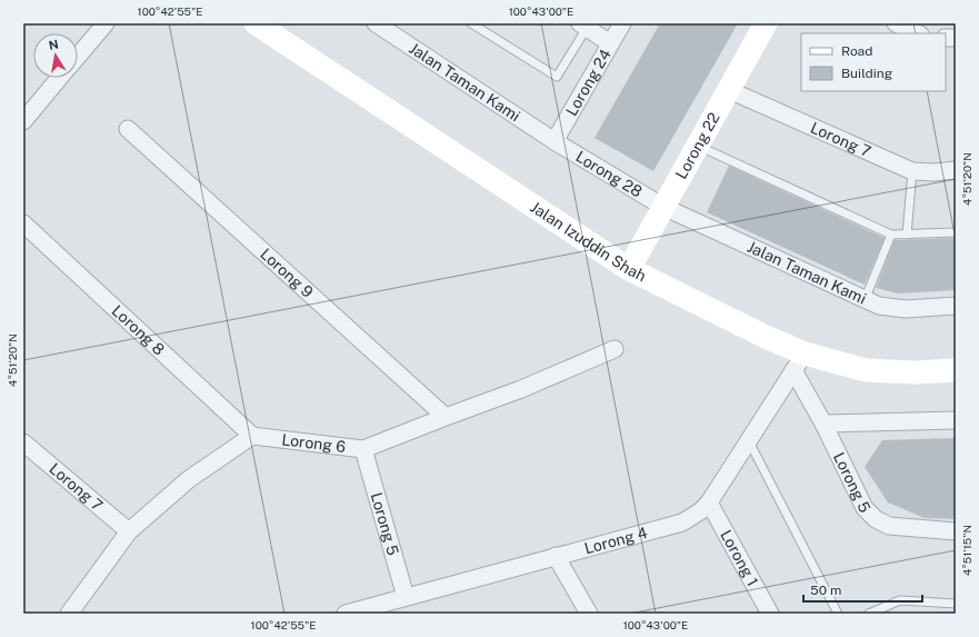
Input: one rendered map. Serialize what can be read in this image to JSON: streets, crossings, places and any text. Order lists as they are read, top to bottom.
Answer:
{
  "streets": {
    "main road": ["Lorong 22", "Jalan Izuddin Shah"],
    "street": [
      "Jalan Taman Kami",
      "Lorong 24",
      "Lorong 7",
      "Lorong 28",
      "Lorong 9",
      "Lorong 8",
      "Lorong 6",
      "Lorong 5",
      "Lorong 4",
      "Lorong 1"
    ]
  },
  "crossings": [
    ["Jalan Taman Kami", "Lorong 24"],
    ["Jalan Taman Kami", "Lorong 22"],
    ["Jalan Taman Kami", "Lorong 28"],
    ["Lorong 24", "Lorong 28"],
    ["Lorong 7", "Lorong 22"],
    ["Lorong 22", "Lorong 28"],
    ["Lorong 22", "Jalan Izuddin Shah"],
    ["Jalan Izuddin Shah", "Lorong 5"],
    ["Jalan Izuddin Shah", "Lorong 4"],
    ["Lorong 9", "Lorong 6"],
    ["Lorong 8", "Lorong 6"],
    ["Lorong 6", "Lorong 5"],
    ["Lorong 5", "Lorong 4"],
    ["Lorong 4", "Lorong 1"]
  ],
  "legend": ["Road", "Building"],
  "scale_bar": "50 m",
  "north": "top",
  "coordinates": [
    "100°42'55\"E",
    "100°43'00\"E",
    "4°51'20\"N",
    "4°51'15\"N"
  ]
}
